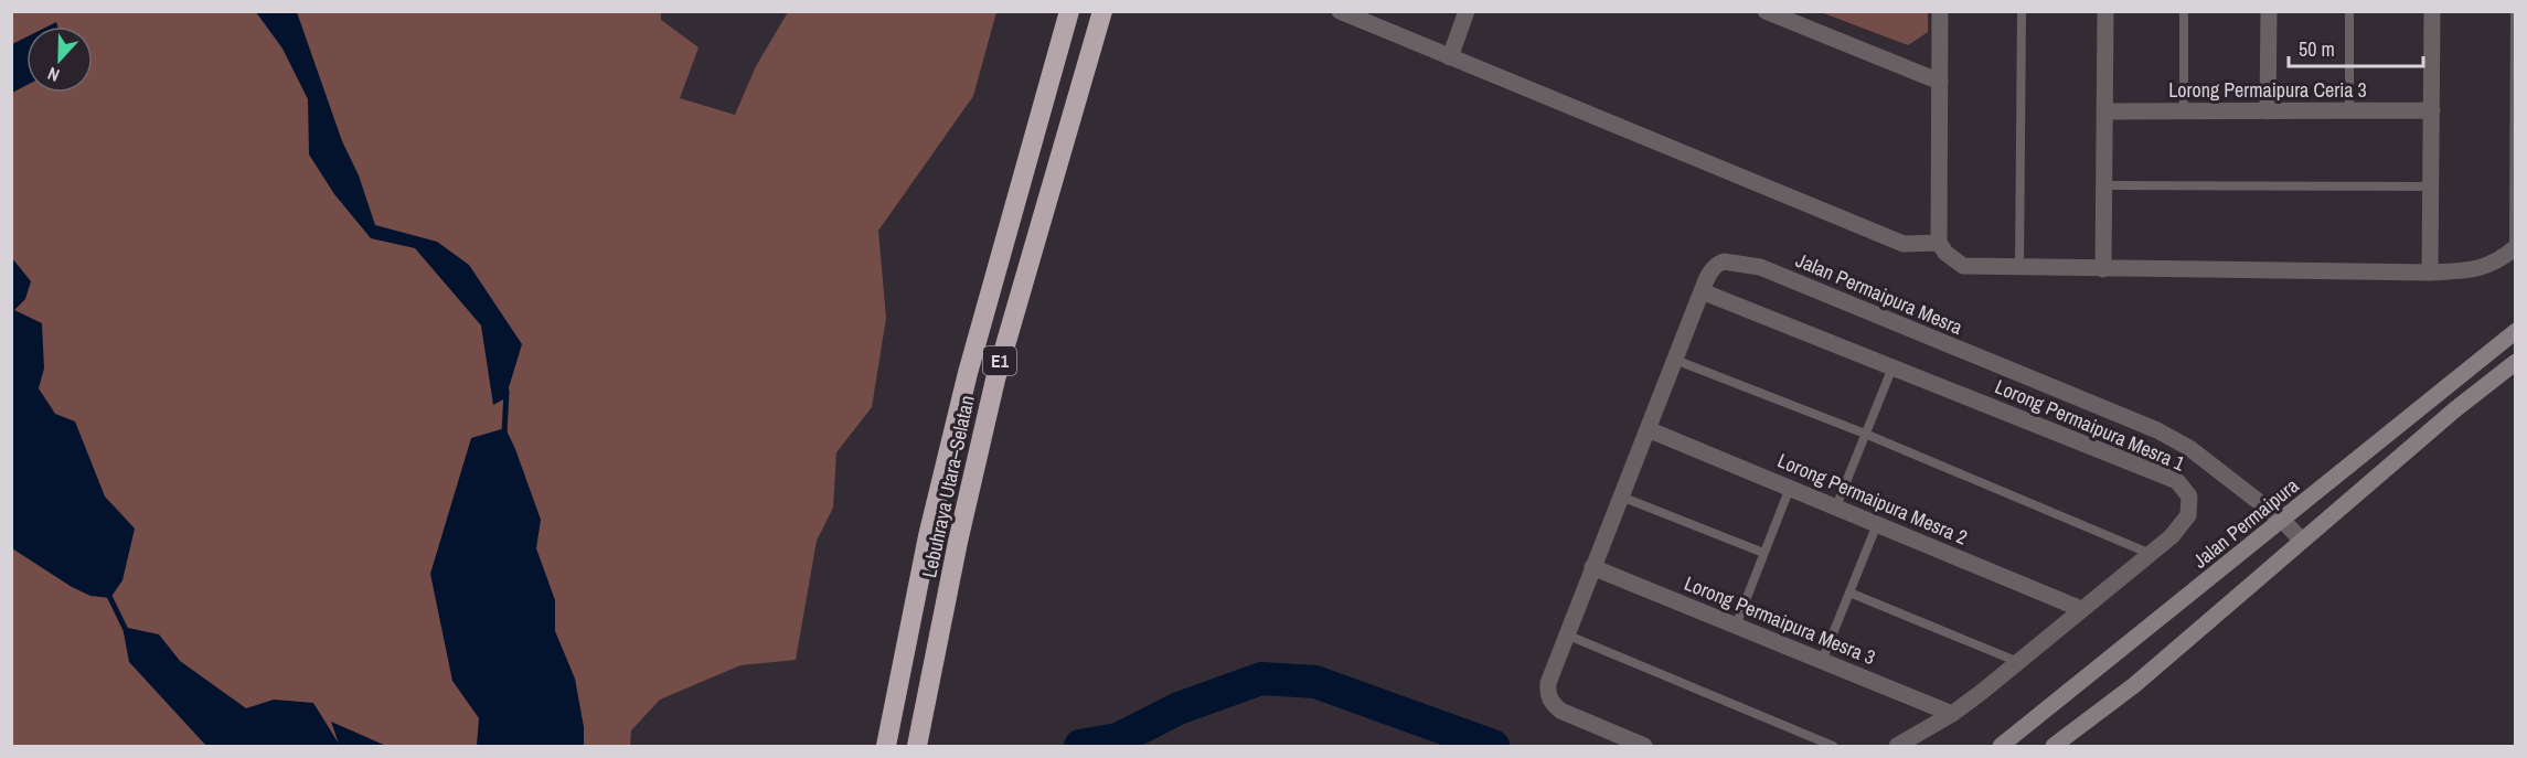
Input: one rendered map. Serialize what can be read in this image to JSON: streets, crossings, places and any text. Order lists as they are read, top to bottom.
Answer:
{
  "streets": {
    "highway": ["E1", "Lebuhraya Utara–Selatan"],
    "main road": ["Jalan Permaipura"],
    "street": [
      "Lorong Permaipura Ceria 3",
      "Jalan Permaipura Mesra",
      "Lorong Permaipura Mesra 1",
      "Lorong Permaipura Mesra 2",
      "Lorong Permaipura Mesra 3"
    ]
  },
  "crossings": [
    ["Jalan Permaipura Mesra", "Lorong Permaipura Mesra 1"],
    ["Jalan Permaipura Mesra", "Lorong Permaipura Mesra 2"],
    ["Jalan Permaipura Mesra", "Jalan Permaipura"],
    ["Jalan Permaipura Mesra", "Lorong Permaipura Mesra 3"],
    ["Lorong Permaipura Mesra 1", "Lorong Permaipura Mesra 2"],
    ["Lorong Permaipura Mesra 1", "Lorong Permaipura Mesra 3"]
  ],
  "scale_bar": "50 m",
  "north": "bottom"
}
